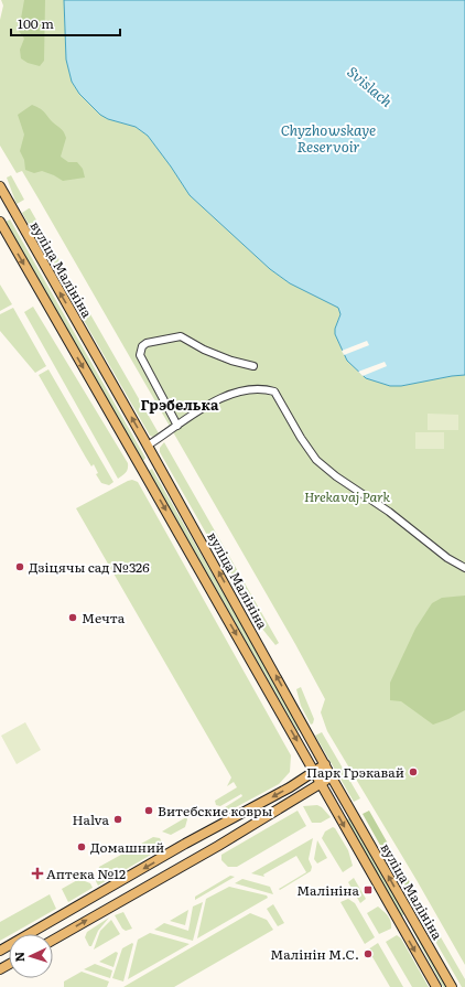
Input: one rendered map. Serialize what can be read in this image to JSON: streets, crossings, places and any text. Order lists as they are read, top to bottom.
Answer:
{
  "streets": {
    "main road": ["вуліца Малініна"]
  },
  "districts": ["Грэбелька"],
  "water": ["Svislach", "Chyzhowskaye Reservoir"],
  "parks": ["Hrekavaj Park"],
  "places": {
    "other": [
      "Дзіцячы сад №326",
      "Мечта",
      "Парк Грэкавай",
      "Витебские ковры",
      "Halva",
      "Домашний",
      "Малінін М.С."
    ],
    "health": ["Аптека №12"],
    "transit": ["Малініна"]
  },
  "scale_bar": "100 m",
  "north": "left"
}
